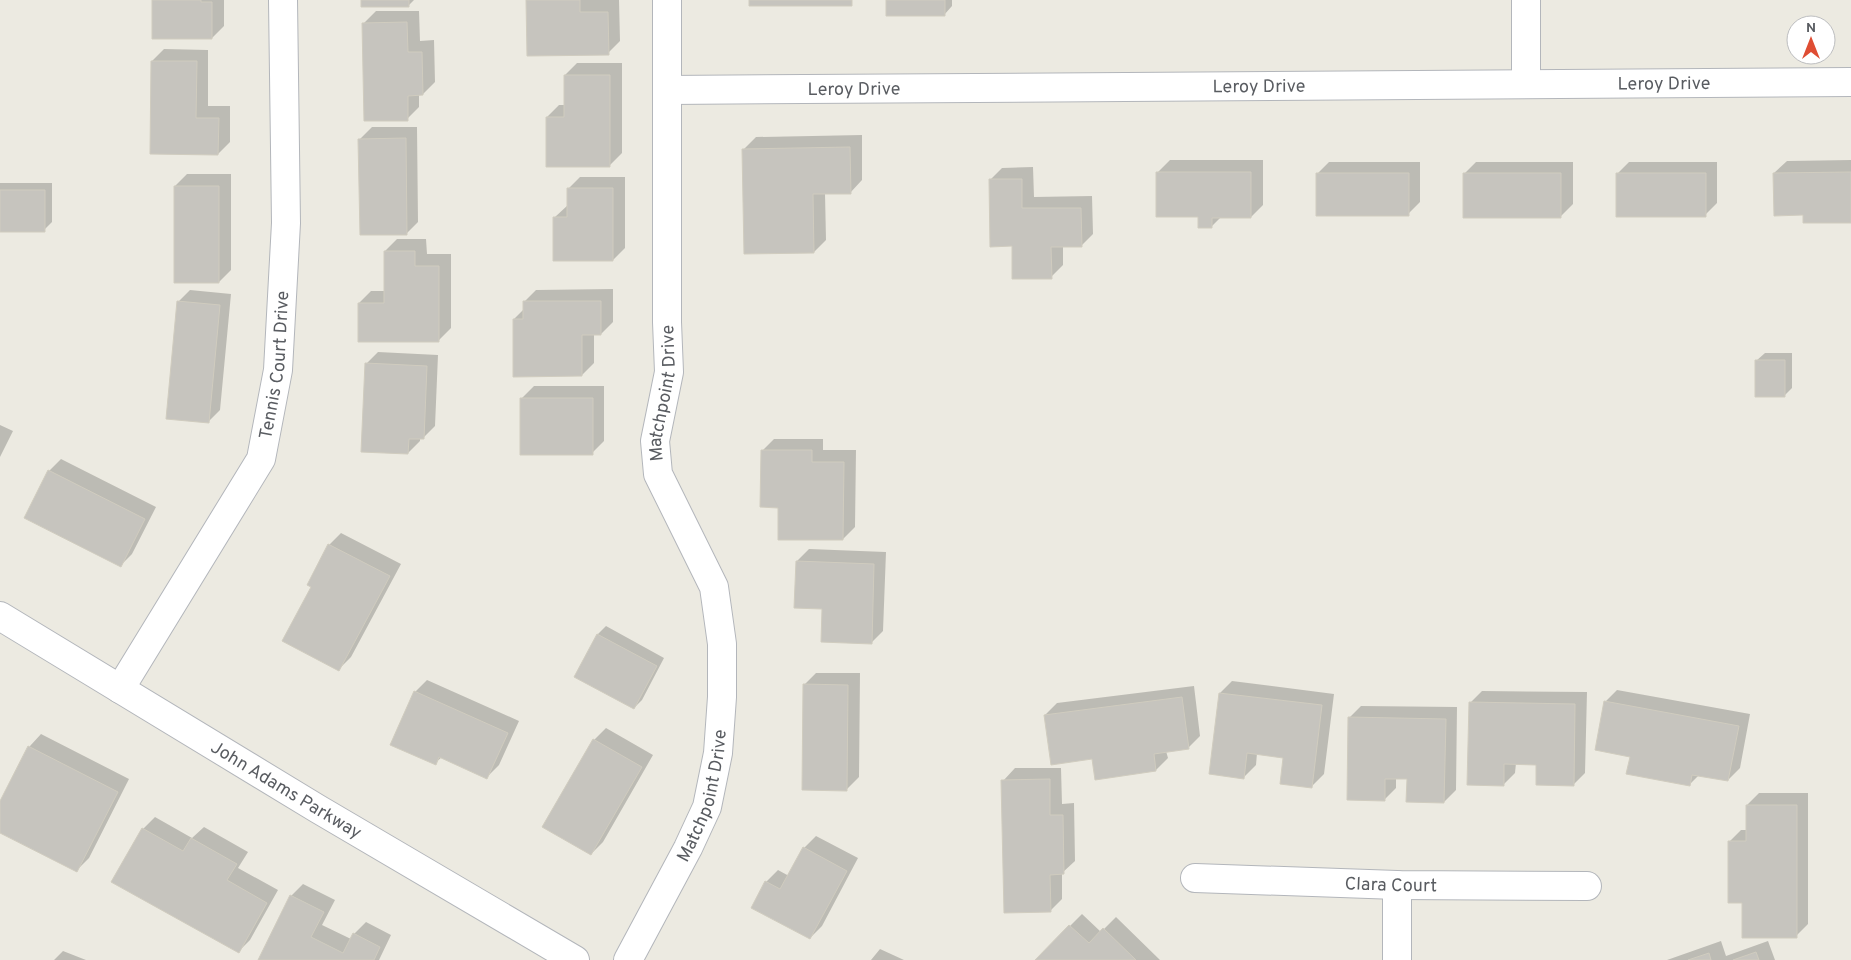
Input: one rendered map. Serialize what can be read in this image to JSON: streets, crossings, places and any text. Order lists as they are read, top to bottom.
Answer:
{
  "streets": {
    "street": [
      "Leroy Drive",
      "Tennis Court Drive",
      "Matchpoint Drive",
      "John Adams Parkway",
      "Clara Court"
    ]
  },
  "crossings": [
    ["Leroy Drive", "Matchpoint Drive"],
    ["Tennis Court Drive", "John Adams Parkway"]
  ],
  "north": "top"
}
